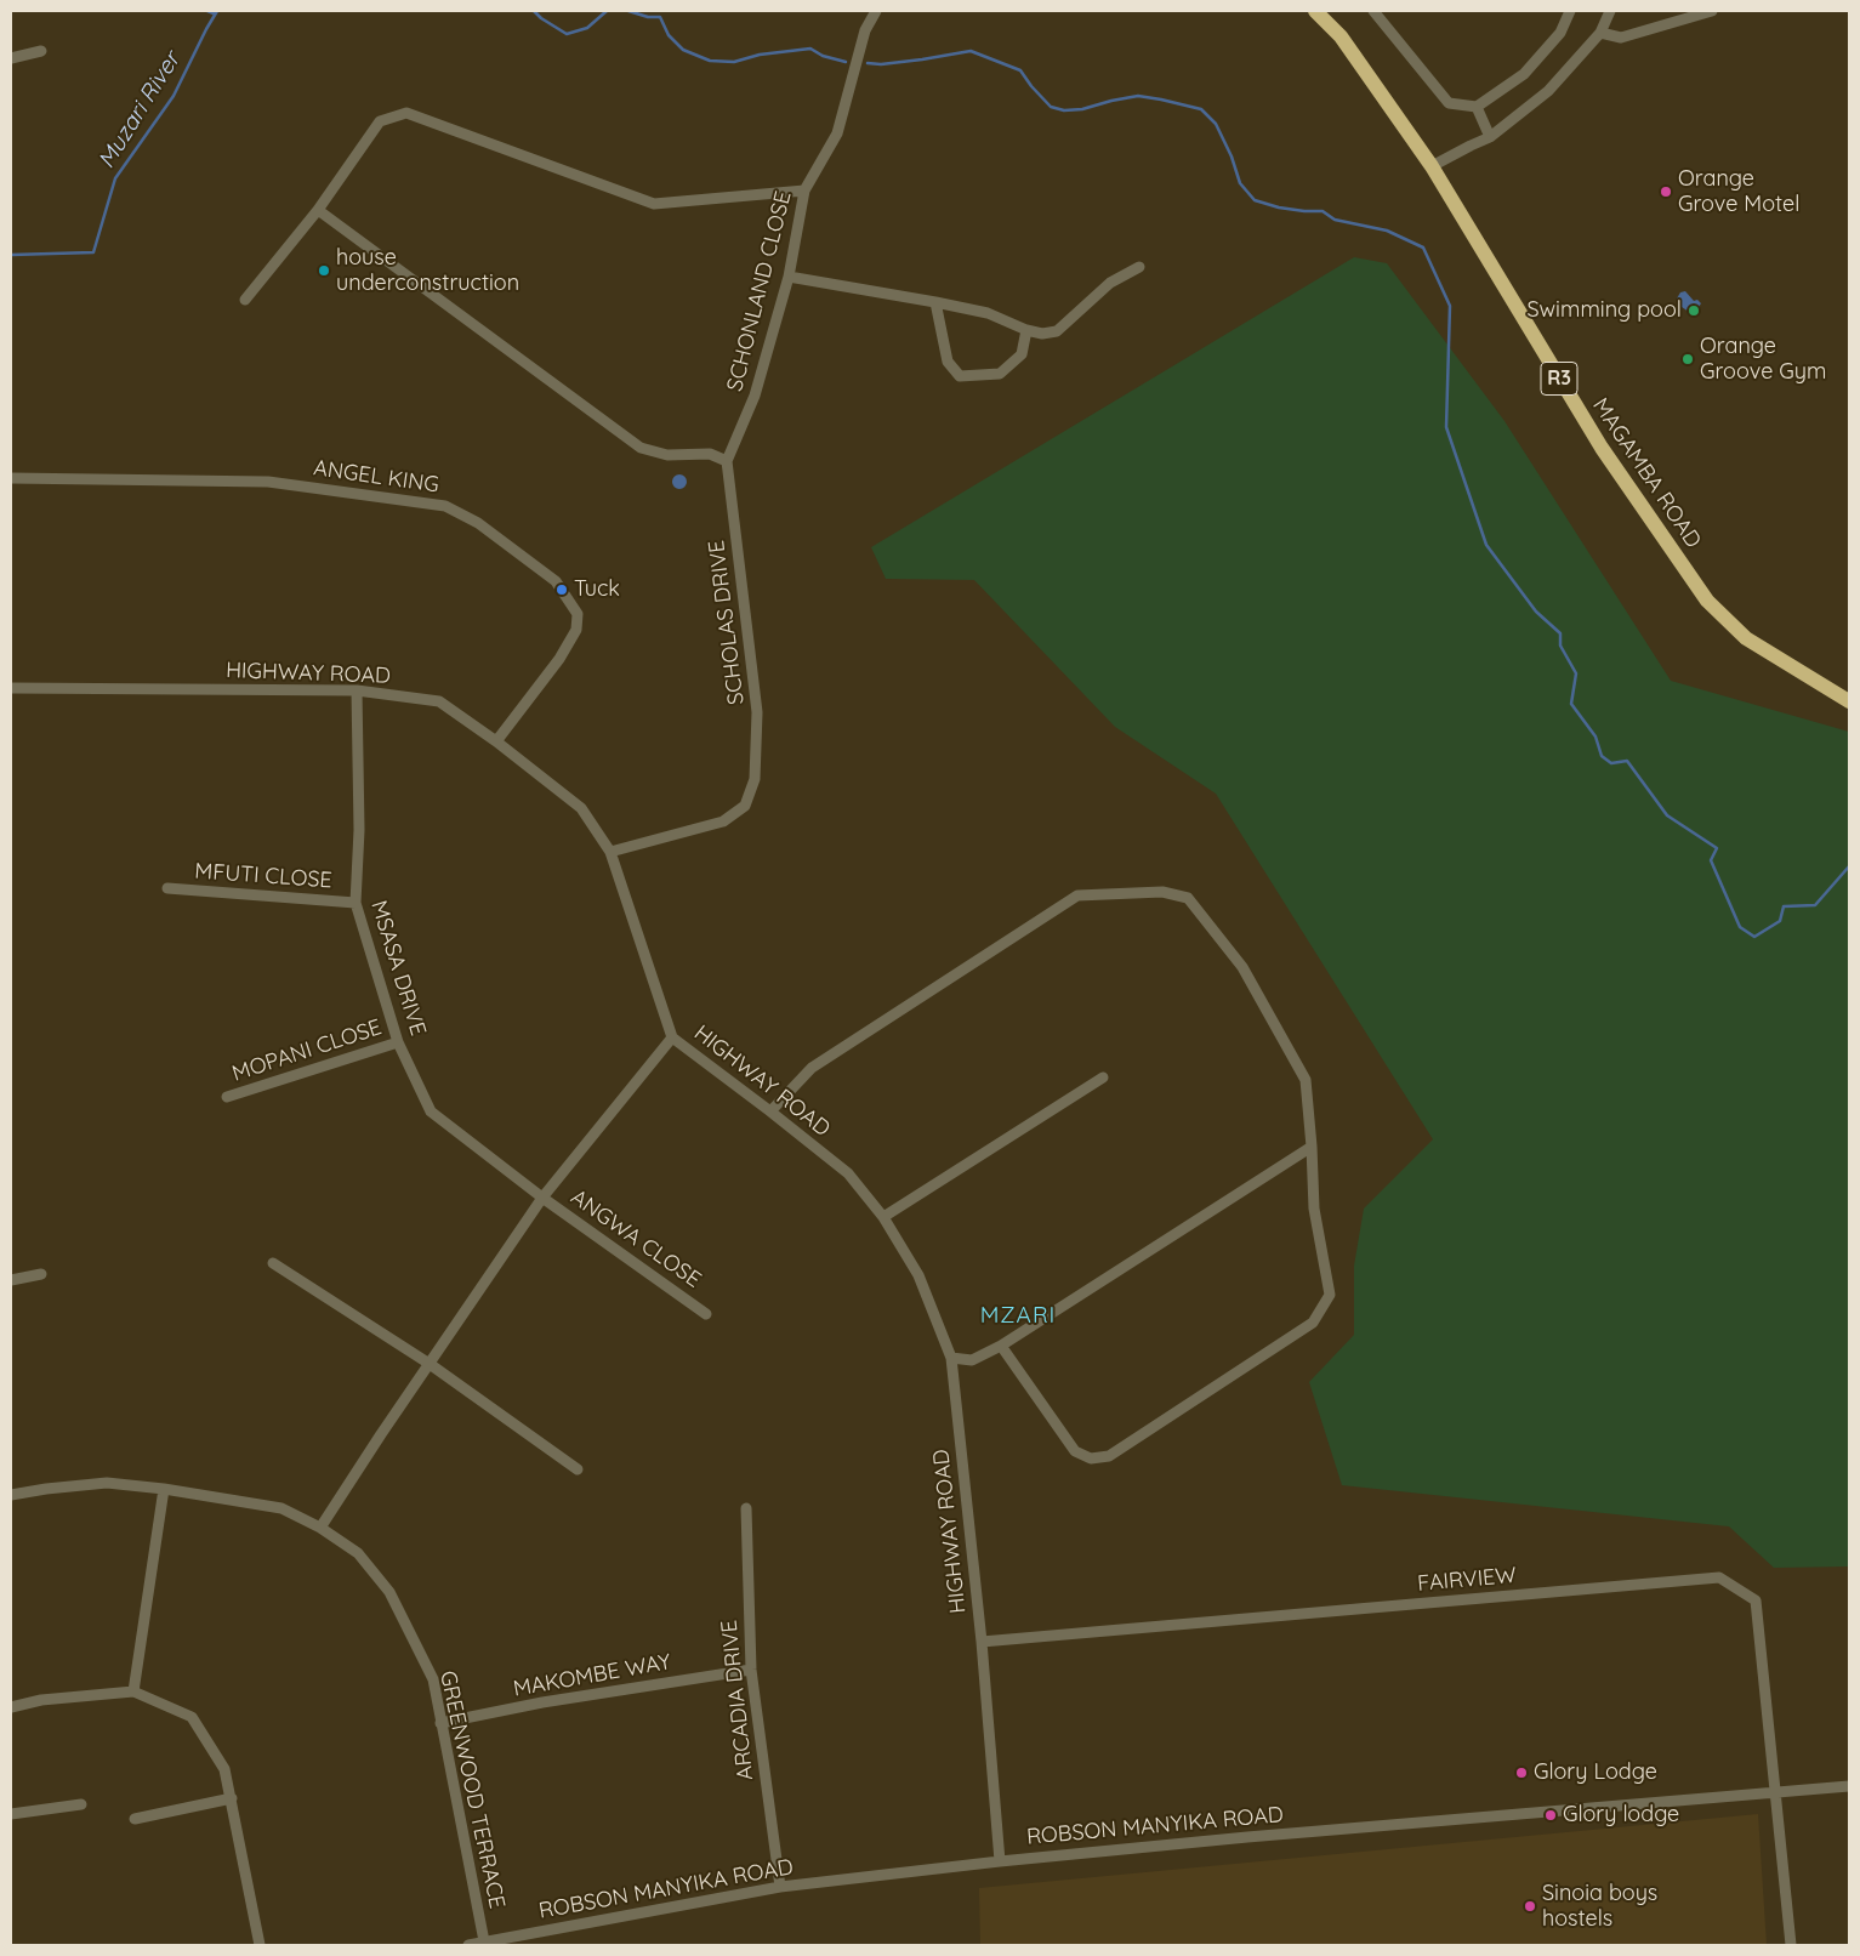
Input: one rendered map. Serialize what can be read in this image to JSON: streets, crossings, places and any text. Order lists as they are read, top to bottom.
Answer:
{
  "streets": {
    "highway": ["R3", "MAGAMBA ROAD"],
    "street": [
      "SCHONLAND CLOSE",
      "ANGEL KING",
      "SCHOLAS DRIVE",
      "HIGHWAY ROAD",
      "MFUTI CLOSE",
      "MSASA DRIVE",
      "MOPANI CLOSE",
      "ANGWA CLOSE",
      "FAIRVIEW",
      "MAKOMBE WAY",
      "ARCADIA DRIVE",
      "GREENWOOD TERRACE",
      "ROBSON MANYIKA ROAD"
    ]
  },
  "crossings": [
    ["SCHONLAND CLOSE", "SCHOLAS DRIVE"],
    ["ANGEL KING", "HIGHWAY ROAD"],
    ["SCHOLAS DRIVE", "HIGHWAY ROAD"],
    ["HIGHWAY ROAD", "MSASA DRIVE"],
    ["HIGHWAY ROAD", "FAIRVIEW"],
    ["HIGHWAY ROAD", "ROBSON MANYIKA ROAD"],
    ["MFUTI CLOSE", "MSASA DRIVE"],
    ["MSASA DRIVE", "MOPANI CLOSE"],
    ["MSASA DRIVE", "ANGWA CLOSE"],
    ["FAIRVIEW", "ROBSON MANYIKA ROAD"],
    ["MAKOMBE WAY", "ARCADIA DRIVE"],
    ["MAKOMBE WAY", "GREENWOOD TERRACE"],
    ["ARCADIA DRIVE", "ROBSON MANYIKA ROAD"],
    ["GREENWOOD TERRACE", "ROBSON MANYIKA ROAD"]
  ],
  "districts": ["MZARI"],
  "water": ["Muzari River"],
  "places": [
    "Orange Grove Motel",
    "house underconstruction",
    "Swimming pool",
    "Orange Groove Gym",
    "Tuck",
    "Glory Lodge",
    "Glory lodge",
    "Sinoia boys hostels"
  ]
}
